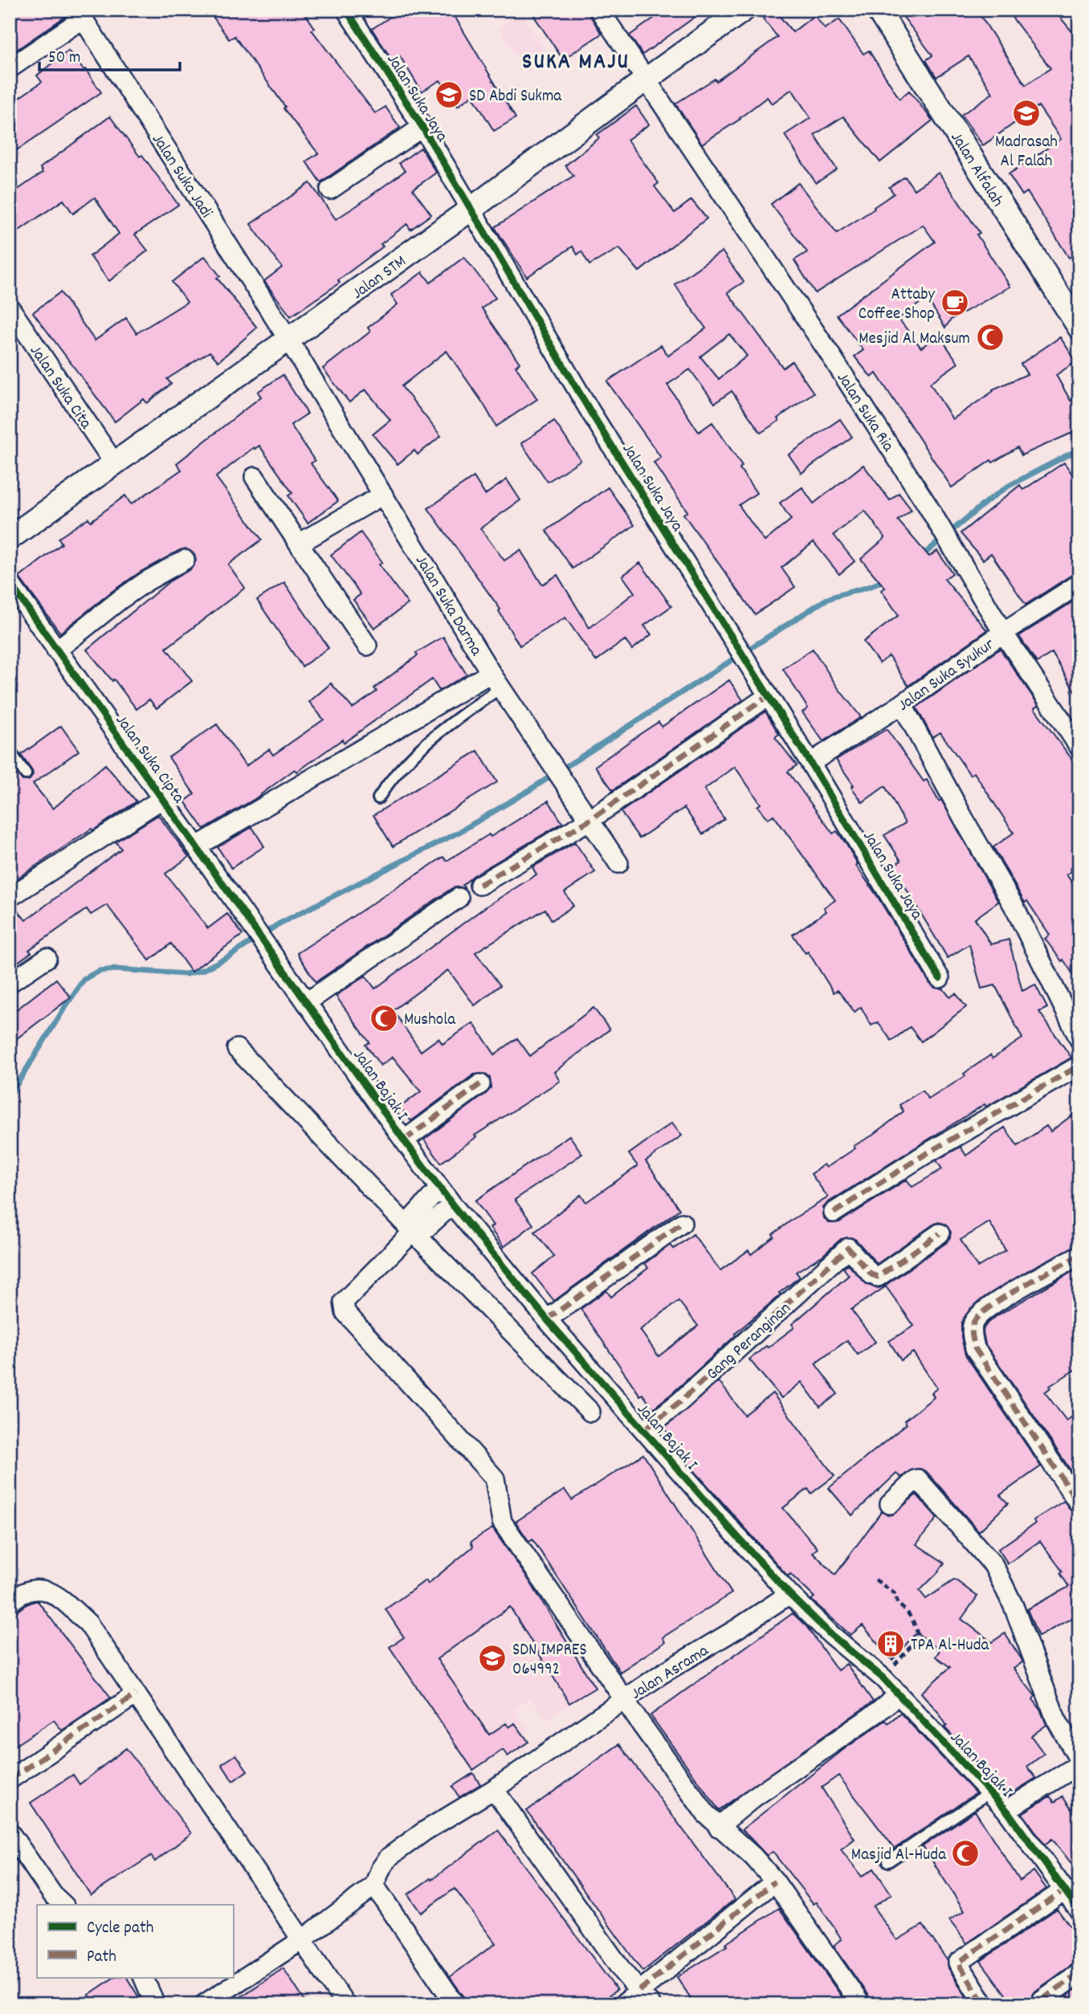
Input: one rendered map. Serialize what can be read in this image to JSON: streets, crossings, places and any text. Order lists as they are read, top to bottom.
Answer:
{
  "streets": {
    "street": [
      "Jalan Suka Jaya",
      "Jalan Alfalah",
      "Jalan Suka Jadi",
      "Jalan STM",
      "Jalan Suka Cita",
      "Jalan Suka Ria",
      "Jalan Suka Darma",
      "Jalan Suka Syukur",
      "Jalan Suka Cipta",
      "Jalan Bajak I",
      "Gang Peranginan",
      "Jalan Asrama"
    ]
  },
  "crossings": [
    ["Jalan Suka Jaya", "Jalan STM"],
    ["Jalan Suka Jaya", "Jalan Suka Syukur"],
    ["Jalan Suka Jadi", "Jalan STM"],
    ["Jalan Suka Jadi", "Jalan Suka Darma"],
    ["Jalan STM", "Jalan Suka Cita"],
    ["Jalan STM", "Jalan Suka Ria"],
    ["Jalan STM", "Jalan Suka Darma"],
    ["Jalan Suka Ria", "Jalan Suka Syukur"],
    ["Jalan Suka Cipta", "Jalan Bajak I"],
    ["Jalan Bajak I", "Gang Peranginan"],
    ["Jalan Bajak I", "Jalan Asrama"]
  ],
  "districts": ["SUKA MAJU"],
  "places": {
    "school or university": ["SD Abdi Sukma", "Madrasah Al Falah", "SDN IMPRES 064992"],
    "cafe": ["Attaby Coffee Shop"],
    "mosque": ["Mesjid Al Maksum", "Mushola", "Masjid Al-Huda"],
    "building": ["TPA Al-Huda"]
  },
  "legend": ["Cycle path", "Path"],
  "scale_bar": "50 m"
}
